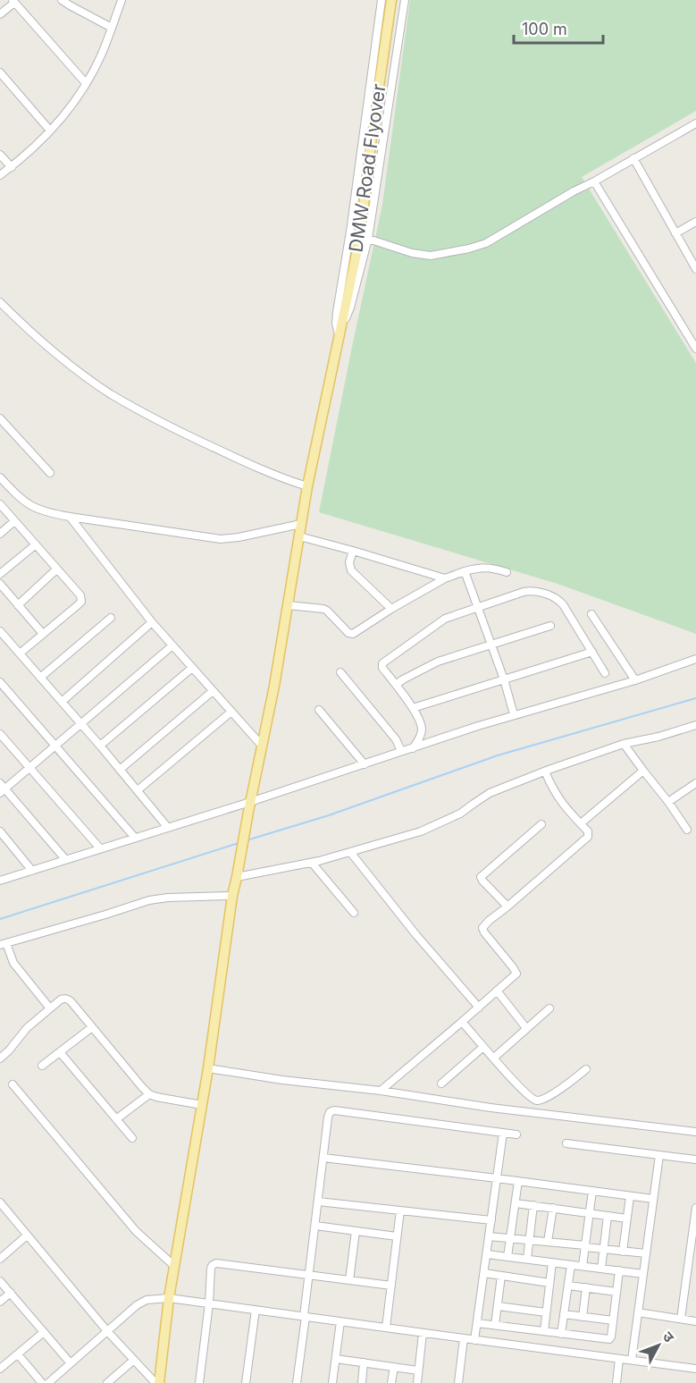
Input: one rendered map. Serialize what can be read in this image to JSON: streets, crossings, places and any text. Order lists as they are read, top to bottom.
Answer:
{
  "streets": {
    "main road": ["DMW Road Flyover"]
  },
  "scale_bar": "100 m",
  "north": "top right"
}
